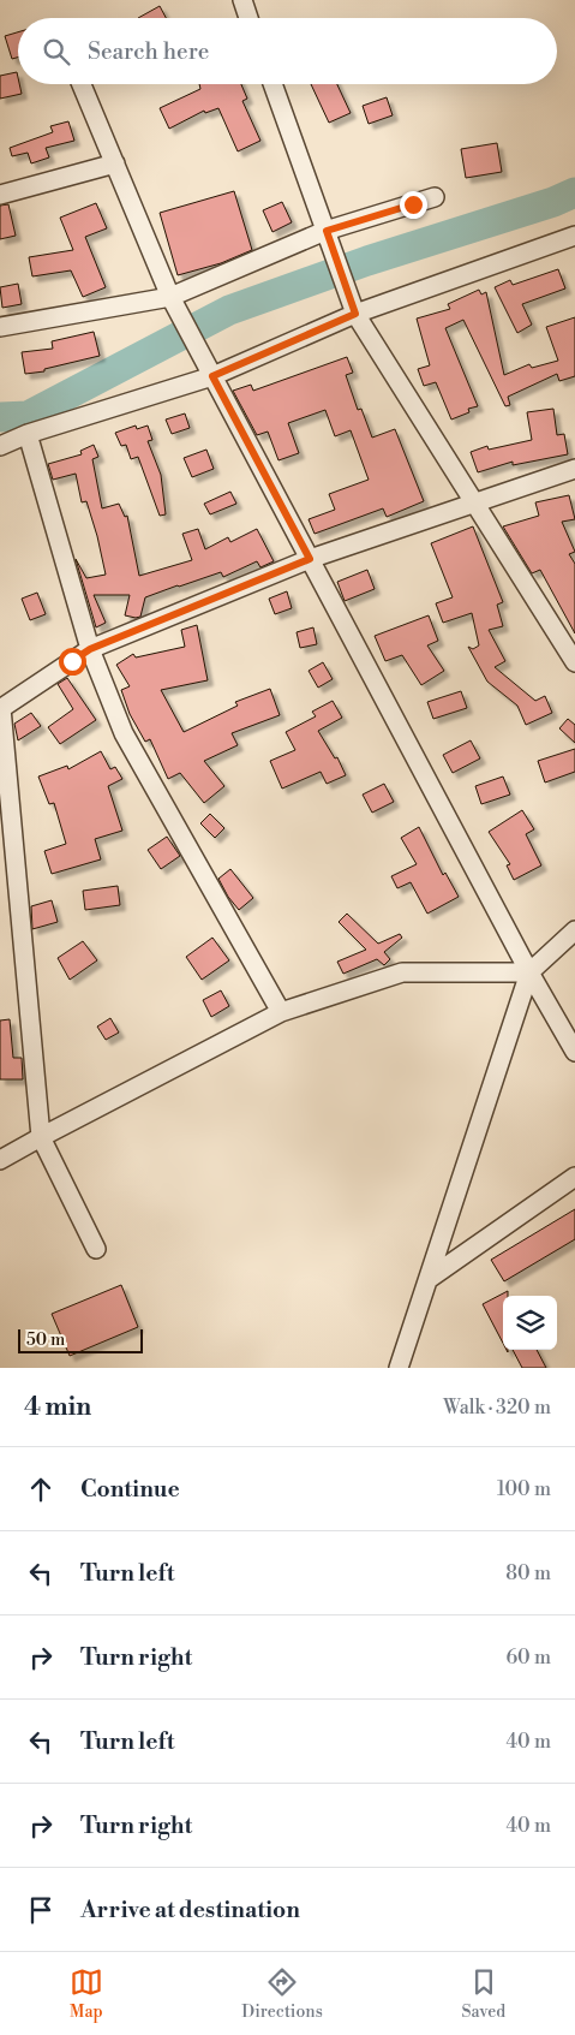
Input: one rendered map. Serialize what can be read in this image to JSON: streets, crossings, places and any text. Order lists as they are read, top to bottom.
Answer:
{
  "scale_bar": "50 m",
  "page": {
    "search": "Search here",
    "scale": "50 m",
    "heading": ["4 min", "Walk · 320 m"],
    "list": [
      ["Continue", "100 m"],
      ["Turn left", "80 m"],
      ["Turn right", "60 m"],
      ["Turn left", "40 m"],
      ["Turn right", "40 m"],
      "Arrive at destination"
    ],
    "nav": ["Map", "Directions", "Saved"]
  }
}
